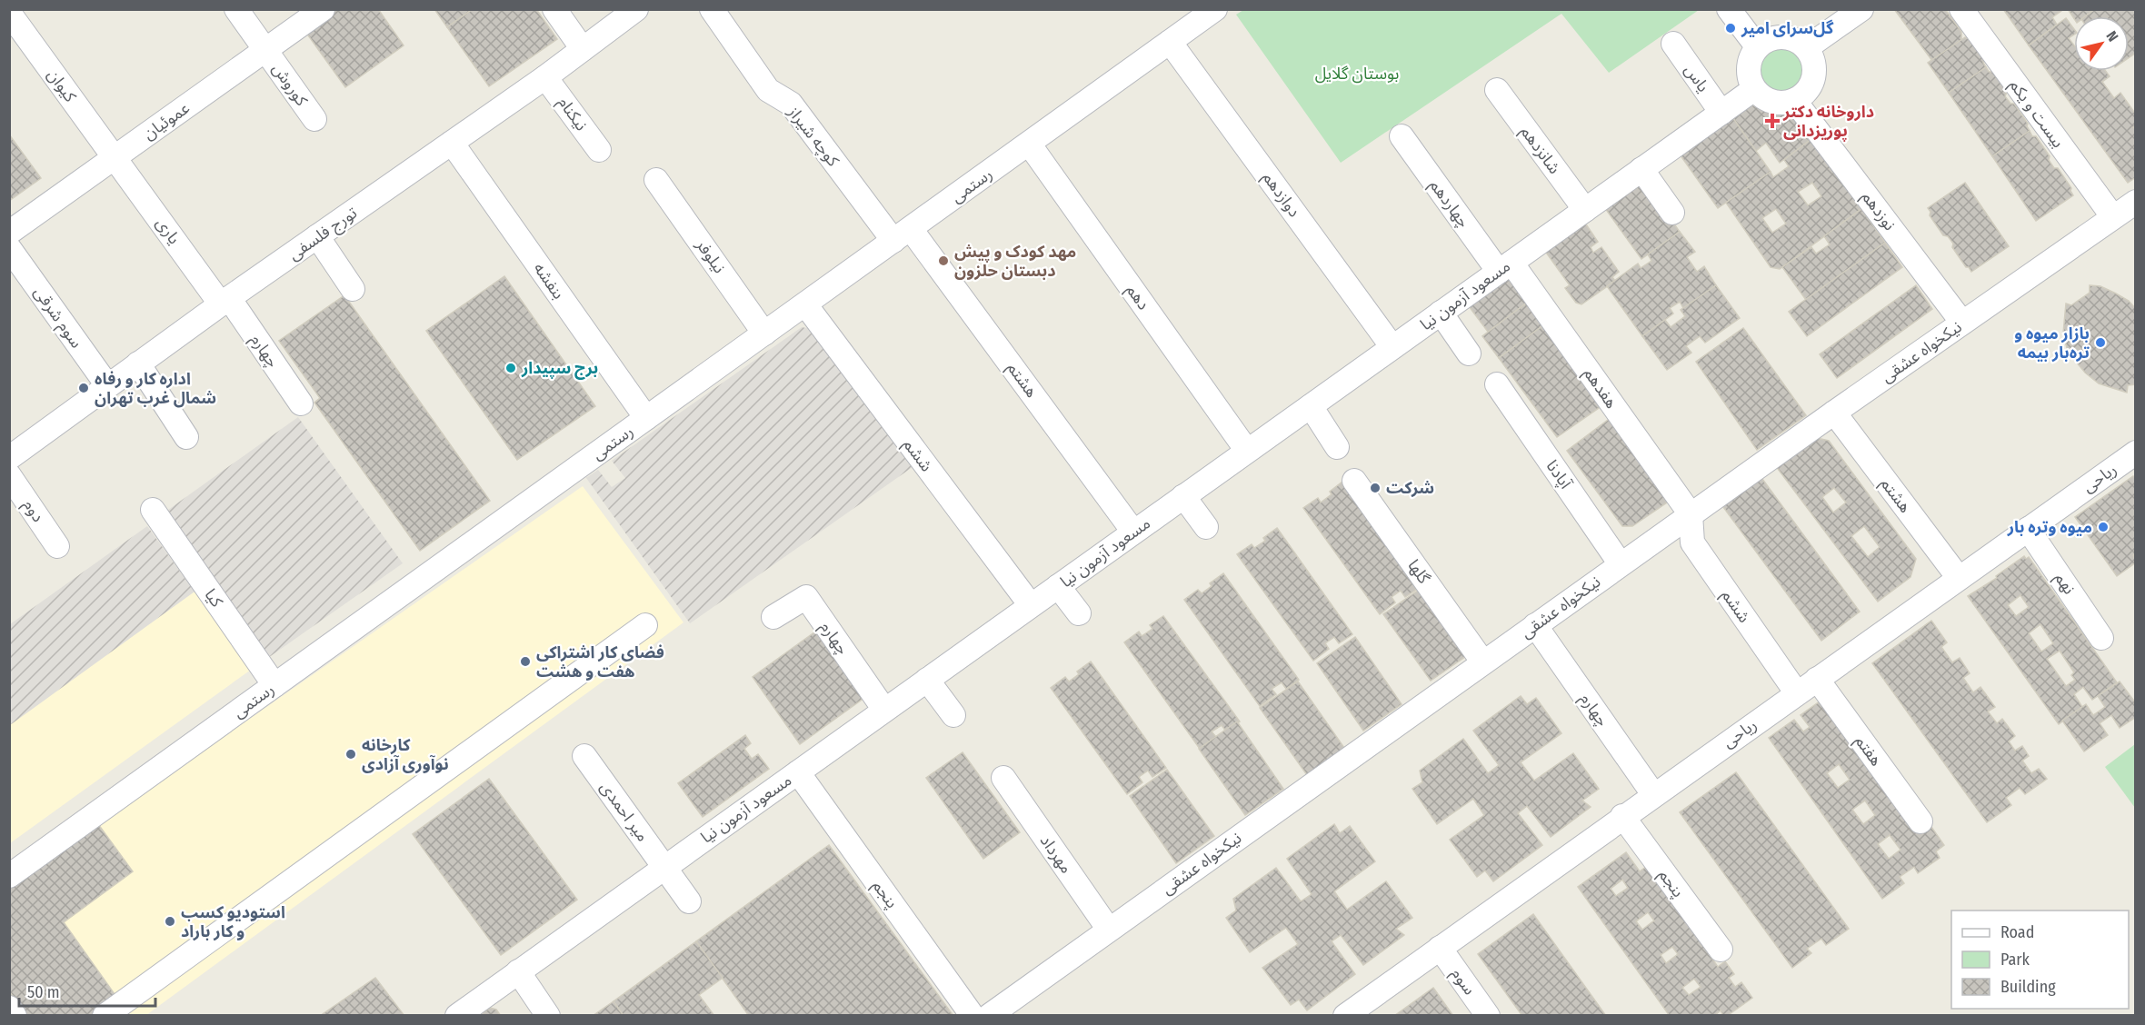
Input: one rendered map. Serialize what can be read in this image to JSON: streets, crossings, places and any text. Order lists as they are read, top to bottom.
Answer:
{
  "streets": {
    "street": [
      "یاس",
      "کوروش",
      "کیوان",
      "نیکنام",
      "بیست و یکم",
      "عموئیان",
      "کوچه شیراز",
      "شانزدهم",
      "رستمی",
      "دوازدهم",
      "چهاردهم",
      "نوزدهم",
      "یاری",
      "تورج فلسفی",
      "نیلوفر",
      "بنفشه",
      "مسعود آزمون نیا",
      "دهم",
      "سوم شرقی",
      "چهارم",
      "نیکخواه عشقی",
      "هشتم",
      "هفدهم",
      "ششم",
      "آپادنا",
      "ریاحی",
      "دوم",
      "گلها",
      "نهم",
      "کیا",
      "هفتم",
      "میر احمدی",
      "مهرداد",
      "پنجم",
      "سوم"
    ]
  },
  "crossings": [
    ["یاس", "مسعود آزمون نیا"],
    ["کوروش", "عموئیان"],
    ["کیوان", "عموئیان"],
    ["کیوان", "یاری"],
    ["نیکنام", "تورج فلسفی"],
    ["بیست و یکم", "نیکخواه عشقی"],
    ["عموئیان", "یاری"],
    ["کوچه شیراز", "رستمی"],
    ["کوچه شیراز", "هشتم"],
    ["شانزدهم", "مسعود آزمون نیا"],
    ["رستمی", "دوازدهم"],
    ["رستمی", "نیلوفر"],
    ["رستمی", "بنفشه"],
    ["رستمی", "دهم"],
    ["رستمی", "هشتم"],
    ["رستمی", "ششم"],
    ["رستمی", "کیا"],
    ["دوازدهم", "مسعود آزمون نیا"],
    ["چهاردهم", "مسعود آزمون نیا"],
    ["چهاردهم", "هفدهم"],
    ["نوزدهم", "مسعود آزمون نیا"],
    ["نوزدهم", "نیکخواه عشقی"],
    ["یاری", "تورج فلسفی"],
    ["یاری", "چهارم"],
    ["تورج فلسفی", "بنفشه"],
    ["تورج فلسفی", "سوم شرقی"],
    ["تورج فلسفی", "چهارم"],
    ["مسعود آزمون نیا", "دهم"],
    ["مسعود آزمون نیا", "چهارم"],
    ["مسعود آزمون نیا", "هشتم"],
    ["مسعود آزمون نیا", "هفدهم"],
    ["مسعود آزمون نیا", "ششم"],
    ["مسعود آزمون نیا", "میر احمدی"],
    ["مسعود آزمون نیا", "پنجم"],
    ["چهارم", "نیکخواه عشقی"],
    ["چهارم", "ریاحی"],
    ["نیکخواه عشقی", "هشتم"],
    ["نیکخواه عشقی", "هفدهم"],
    ["نیکخواه عشقی", "ششم"],
    ["نیکخواه عشقی", "آپادنا"],
    ["نیکخواه عشقی", "گلها"],
    ["نیکخواه عشقی", "مهرداد"],
    ["هشتم", "ریاحی"],
    ["هفدهم", "ششم"],
    ["ششم", "ریاحی"],
    ["ریاحی", "نهم"],
    ["ریاحی", "هفتم"],
    ["ریاحی", "پنجم"],
    ["ریاحی", "سوم"]
  ],
  "parks": ["بوستان گلایل"],
  "places": {
    "other": [
      "گل‌سرای امیر",
      "مهد کودک و پیش دبستان حلزون",
      "بازار میوه و تره‌بار بیمه",
      "برج سپیدار",
      "اداره کار و رفاه شمال غرب تهران",
      "شرکت",
      "میوه وتره بار",
      "فضای کار اشتراکی هفت و هشت",
      "کارخانه نوآوری آزادی",
      "استودیو کسب و کار باراد"
    ],
    "health": ["داروخانه دکتر پوریزدانی"]
  },
  "legend": ["Road", "Park", "Building"],
  "scale_bar": "50 m",
  "north": "top right"
}
